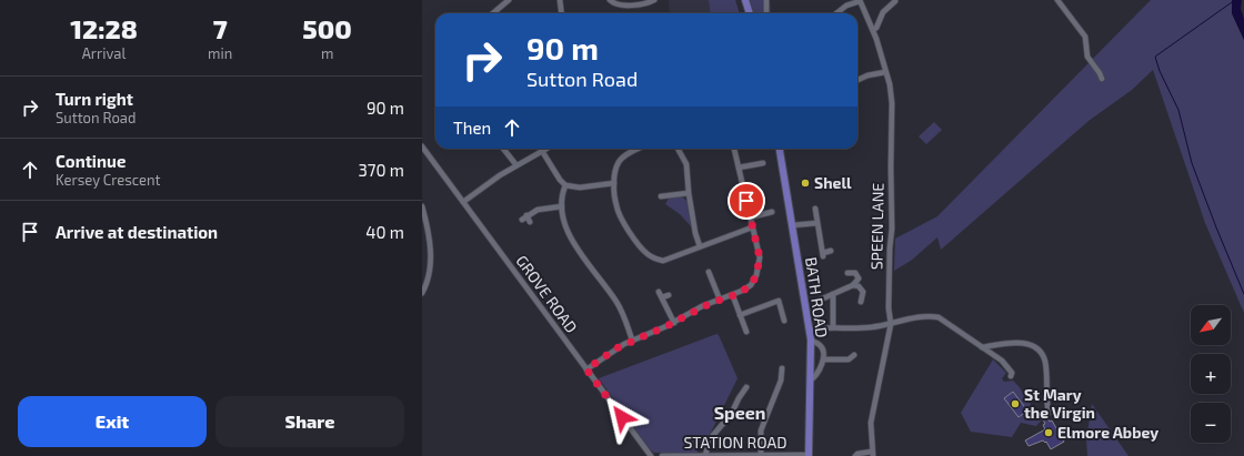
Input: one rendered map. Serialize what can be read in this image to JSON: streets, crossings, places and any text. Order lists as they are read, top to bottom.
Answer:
{
  "streets": {
    "main road": ["BATH ROAD"],
    "street": ["SPEEN LANE", "GROVE ROAD", "STATION ROAD"]
  },
  "crossings": [
    ["BATH ROAD", "STATION ROAD"]
  ],
  "districts": ["Speen"],
  "places": ["Shell", "St Mary the Virgin", "Elmore Abbey"],
  "north": "bottom left",
  "page": {
    "eta": [
      "12:28",
      "Arrival",
      "7",
      "min",
      "500",
      "m"
    ],
    "turn": ["90 m", "Sutton Road"],
    "list": [
      {
        "name": "Turn right",
        "note": "Sutton Road",
        "value": "90 m"
      },
      {
        "name": "Continue",
        "note": "Kersey Crescent",
        "value": "370 m"
      },
      {
        "name": "Arrive at destination",
        "value": "40 m"
      }
    ],
    "then": "Then",
    "map_buttons": ["+", "−"],
    "buttons": ["Exit", "Share"]
  }
}
